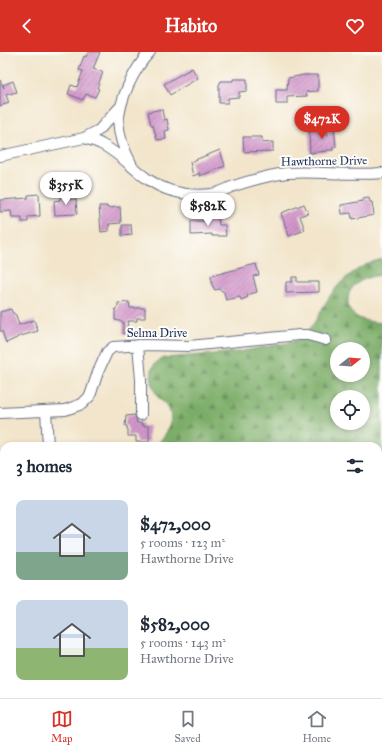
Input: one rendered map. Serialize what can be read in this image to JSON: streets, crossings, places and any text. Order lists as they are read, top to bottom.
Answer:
{
  "streets": {
    "street": ["Hawthorne Drive", "Selma Drive"]
  },
  "north": "right",
  "page": {
    "header": "Habito",
    "price": ["$472K", "$355K", "$582K"],
    "heading": "3 homes",
    "list": [
      {
        "name": "$472,000",
        "note": "5 rooms · 123 m² · Hawthorne Drive"
      },
      {
        "name": "$582,000",
        "note": "5 rooms · 143 m² · Hawthorne Drive"
      }
    ],
    "tabs": ["Map", "Saved", "Home"]
  }
}
